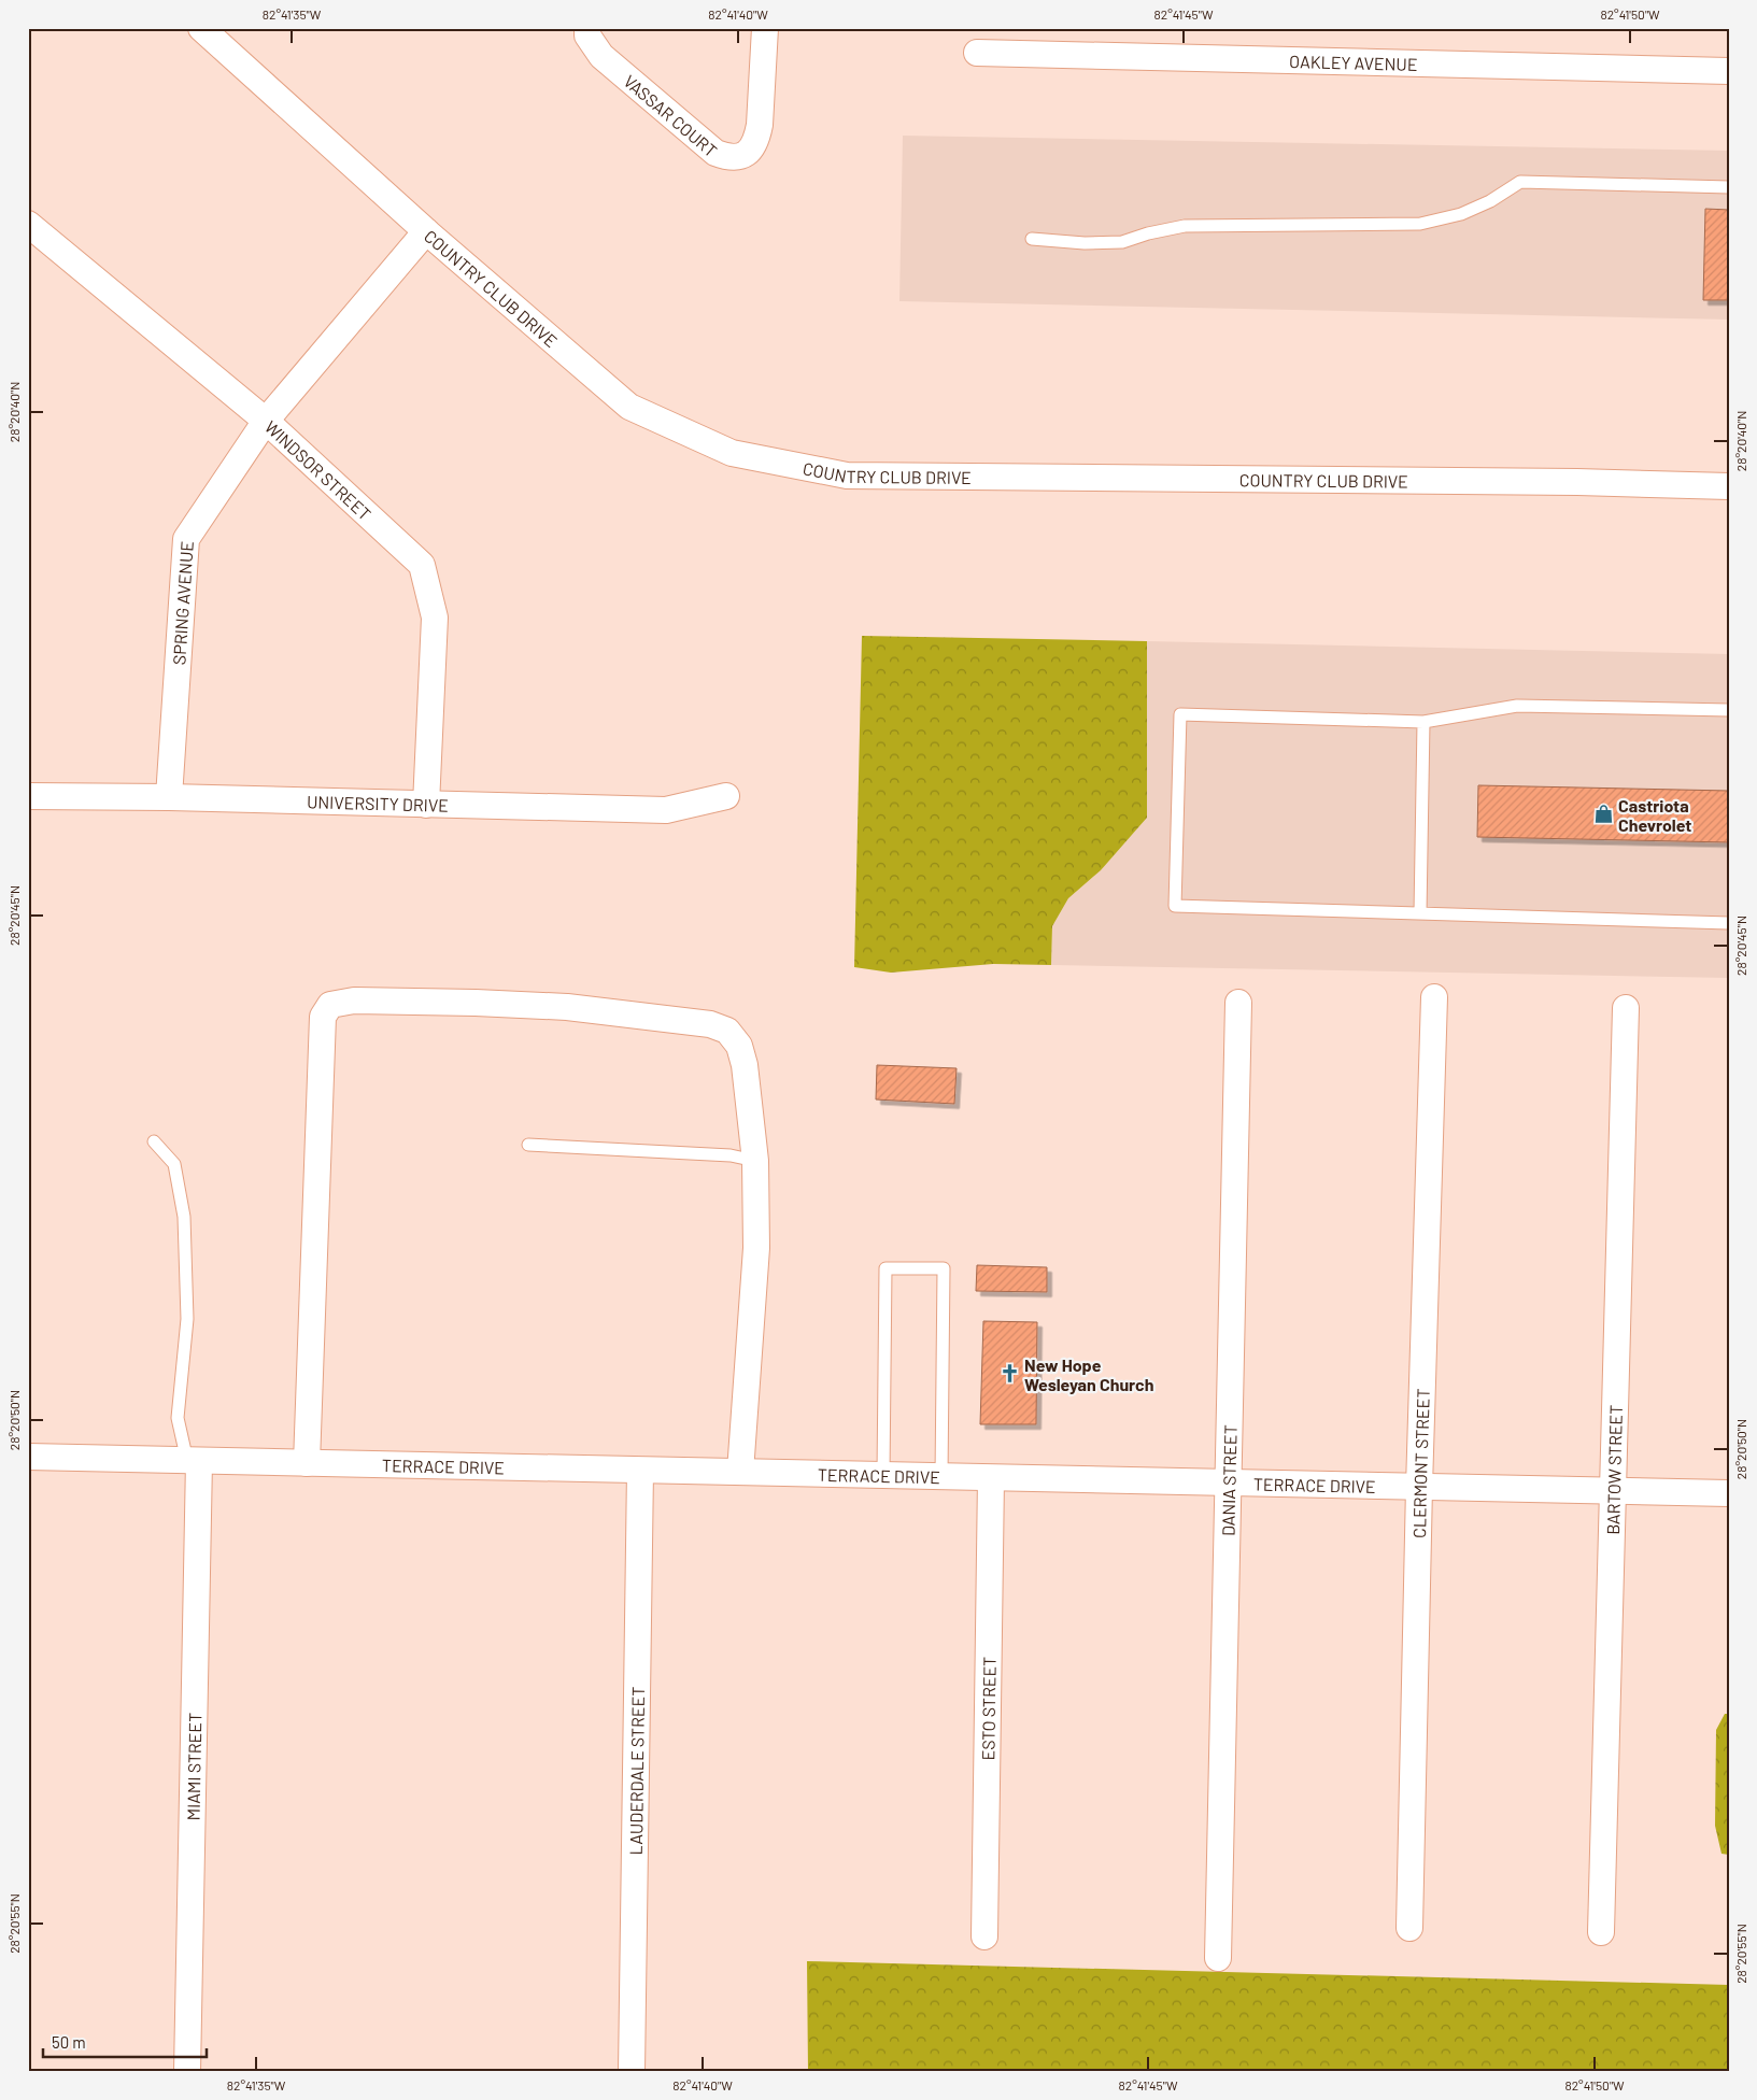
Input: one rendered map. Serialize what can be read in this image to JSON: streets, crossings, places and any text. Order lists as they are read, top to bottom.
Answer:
{
  "streets": {
    "street": [
      "OAKLEY AVENUE",
      "VASSAR COURT",
      "COUNTRY CLUB DRIVE",
      "WINDSOR STREET",
      "SPRING AVENUE",
      "UNIVERSITY DRIVE",
      "CLERMONT STREET",
      "TERRACE DRIVE",
      "BARTOW STREET",
      "DANIA STREET",
      "ESTO STREET",
      "MIAMI STREET",
      "LAUDERDALE STREET"
    ]
  },
  "crossings": [
    ["COUNTRY CLUB DRIVE", "SPRING AVENUE"],
    ["WINDSOR STREET", "SPRING AVENUE"],
    ["WINDSOR STREET", "UNIVERSITY DRIVE"],
    ["SPRING AVENUE", "UNIVERSITY DRIVE"],
    ["CLERMONT STREET", "TERRACE DRIVE"],
    ["TERRACE DRIVE", "BARTOW STREET"],
    ["TERRACE DRIVE", "DANIA STREET"],
    ["TERRACE DRIVE", "ESTO STREET"],
    ["TERRACE DRIVE", "MIAMI STREET"],
    ["TERRACE DRIVE", "LAUDERDALE STREET"]
  ],
  "places": {
    "shop": ["Castriota Chevrolet"],
    "church": ["New Hope Wesleyan Church"]
  },
  "scale_bar": "50 m",
  "coordinates": [
    "82°41'35\"W",
    "82°41'40\"W",
    "82°41'45\"W",
    "82°41'50\"W",
    "28°20'40\"N",
    "28°20'45\"N",
    "28°20'50\"N",
    "28°20'55\"N"
  ]
}
